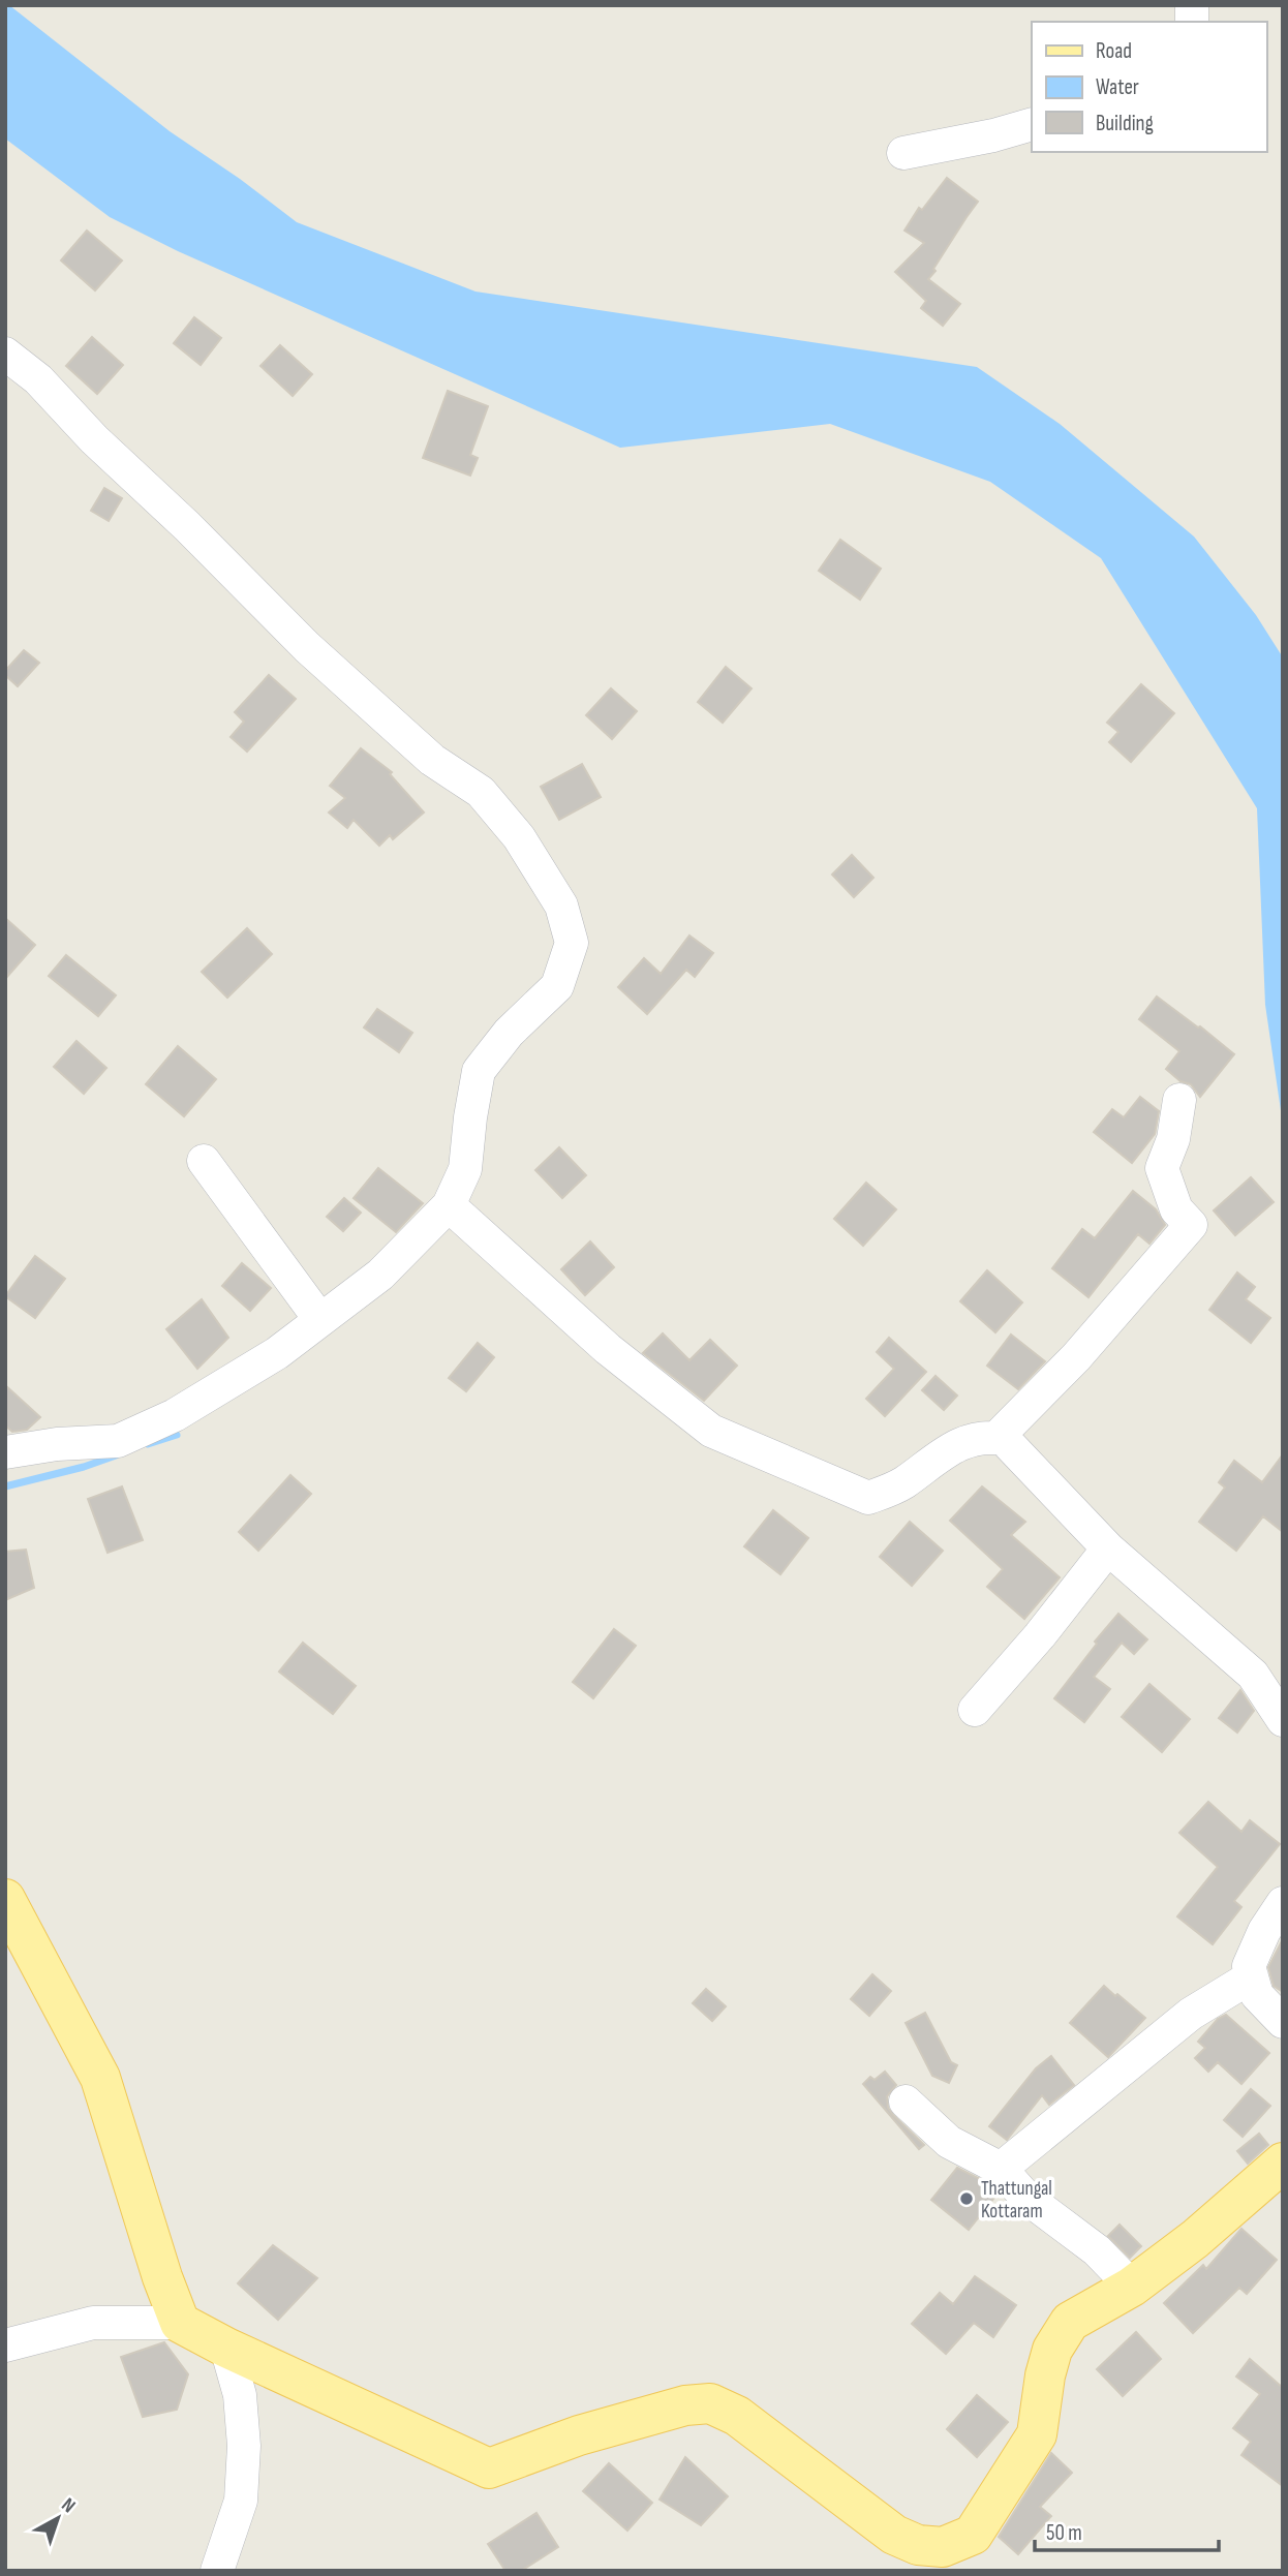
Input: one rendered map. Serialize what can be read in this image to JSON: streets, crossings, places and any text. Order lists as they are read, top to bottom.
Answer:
{
  "places": ["Thattungal Kottaram"],
  "legend": ["Road", "Water", "Building"],
  "scale_bar": "50 m",
  "north": "top right"
}
